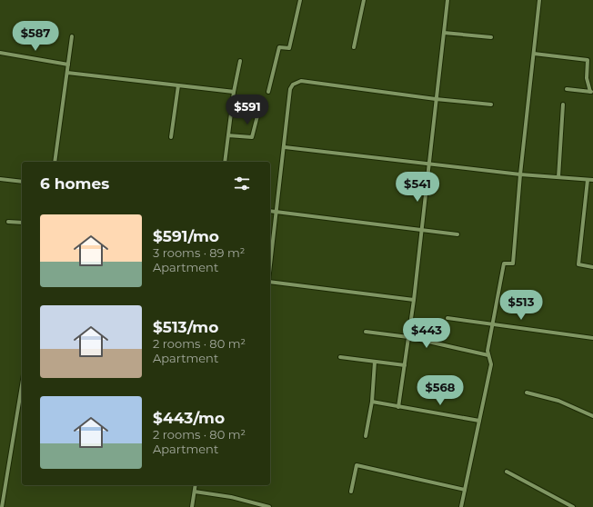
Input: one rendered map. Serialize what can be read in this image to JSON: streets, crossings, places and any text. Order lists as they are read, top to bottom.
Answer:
{
  "page": {
    "price": [
      "$587",
      "$591",
      "$541",
      "$513",
      "$443",
      "$568"
    ],
    "heading": "6 homes",
    "list": [
      {
        "name": "$591/mo",
        "note": "3 rooms · 89 m² · Apartment"
      },
      {
        "name": "$513/mo",
        "note": "2 rooms · 80 m² · Apartment"
      },
      {
        "name": "$443/mo",
        "note": "2 rooms · 80 m² · Apartment"
      }
    ]
  }
}
